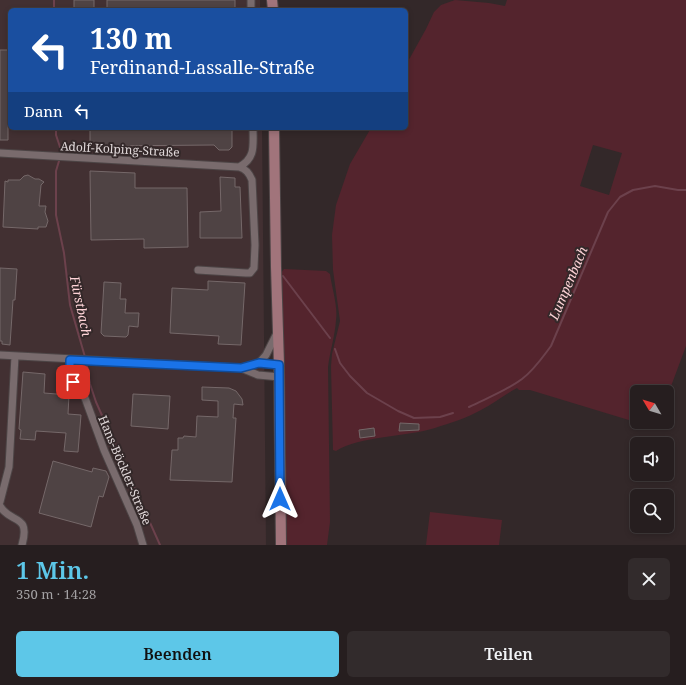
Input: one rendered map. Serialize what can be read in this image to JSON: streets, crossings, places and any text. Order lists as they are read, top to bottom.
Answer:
{
  "streets": {
    "street": ["Adolf-Kolping-Straße", "Hans-Böckler-Straße"]
  },
  "water": ["Lumpenbach", "Fürstbach"],
  "north": "top left",
  "page": {
    "turn": ["130 m", "Ferdinand-Lassalle-Straße"],
    "then": "Dann",
    "heading": ["1 Min.", "350 m · 14:28"],
    "buttons": ["Beenden", "Teilen"]
  }
}
